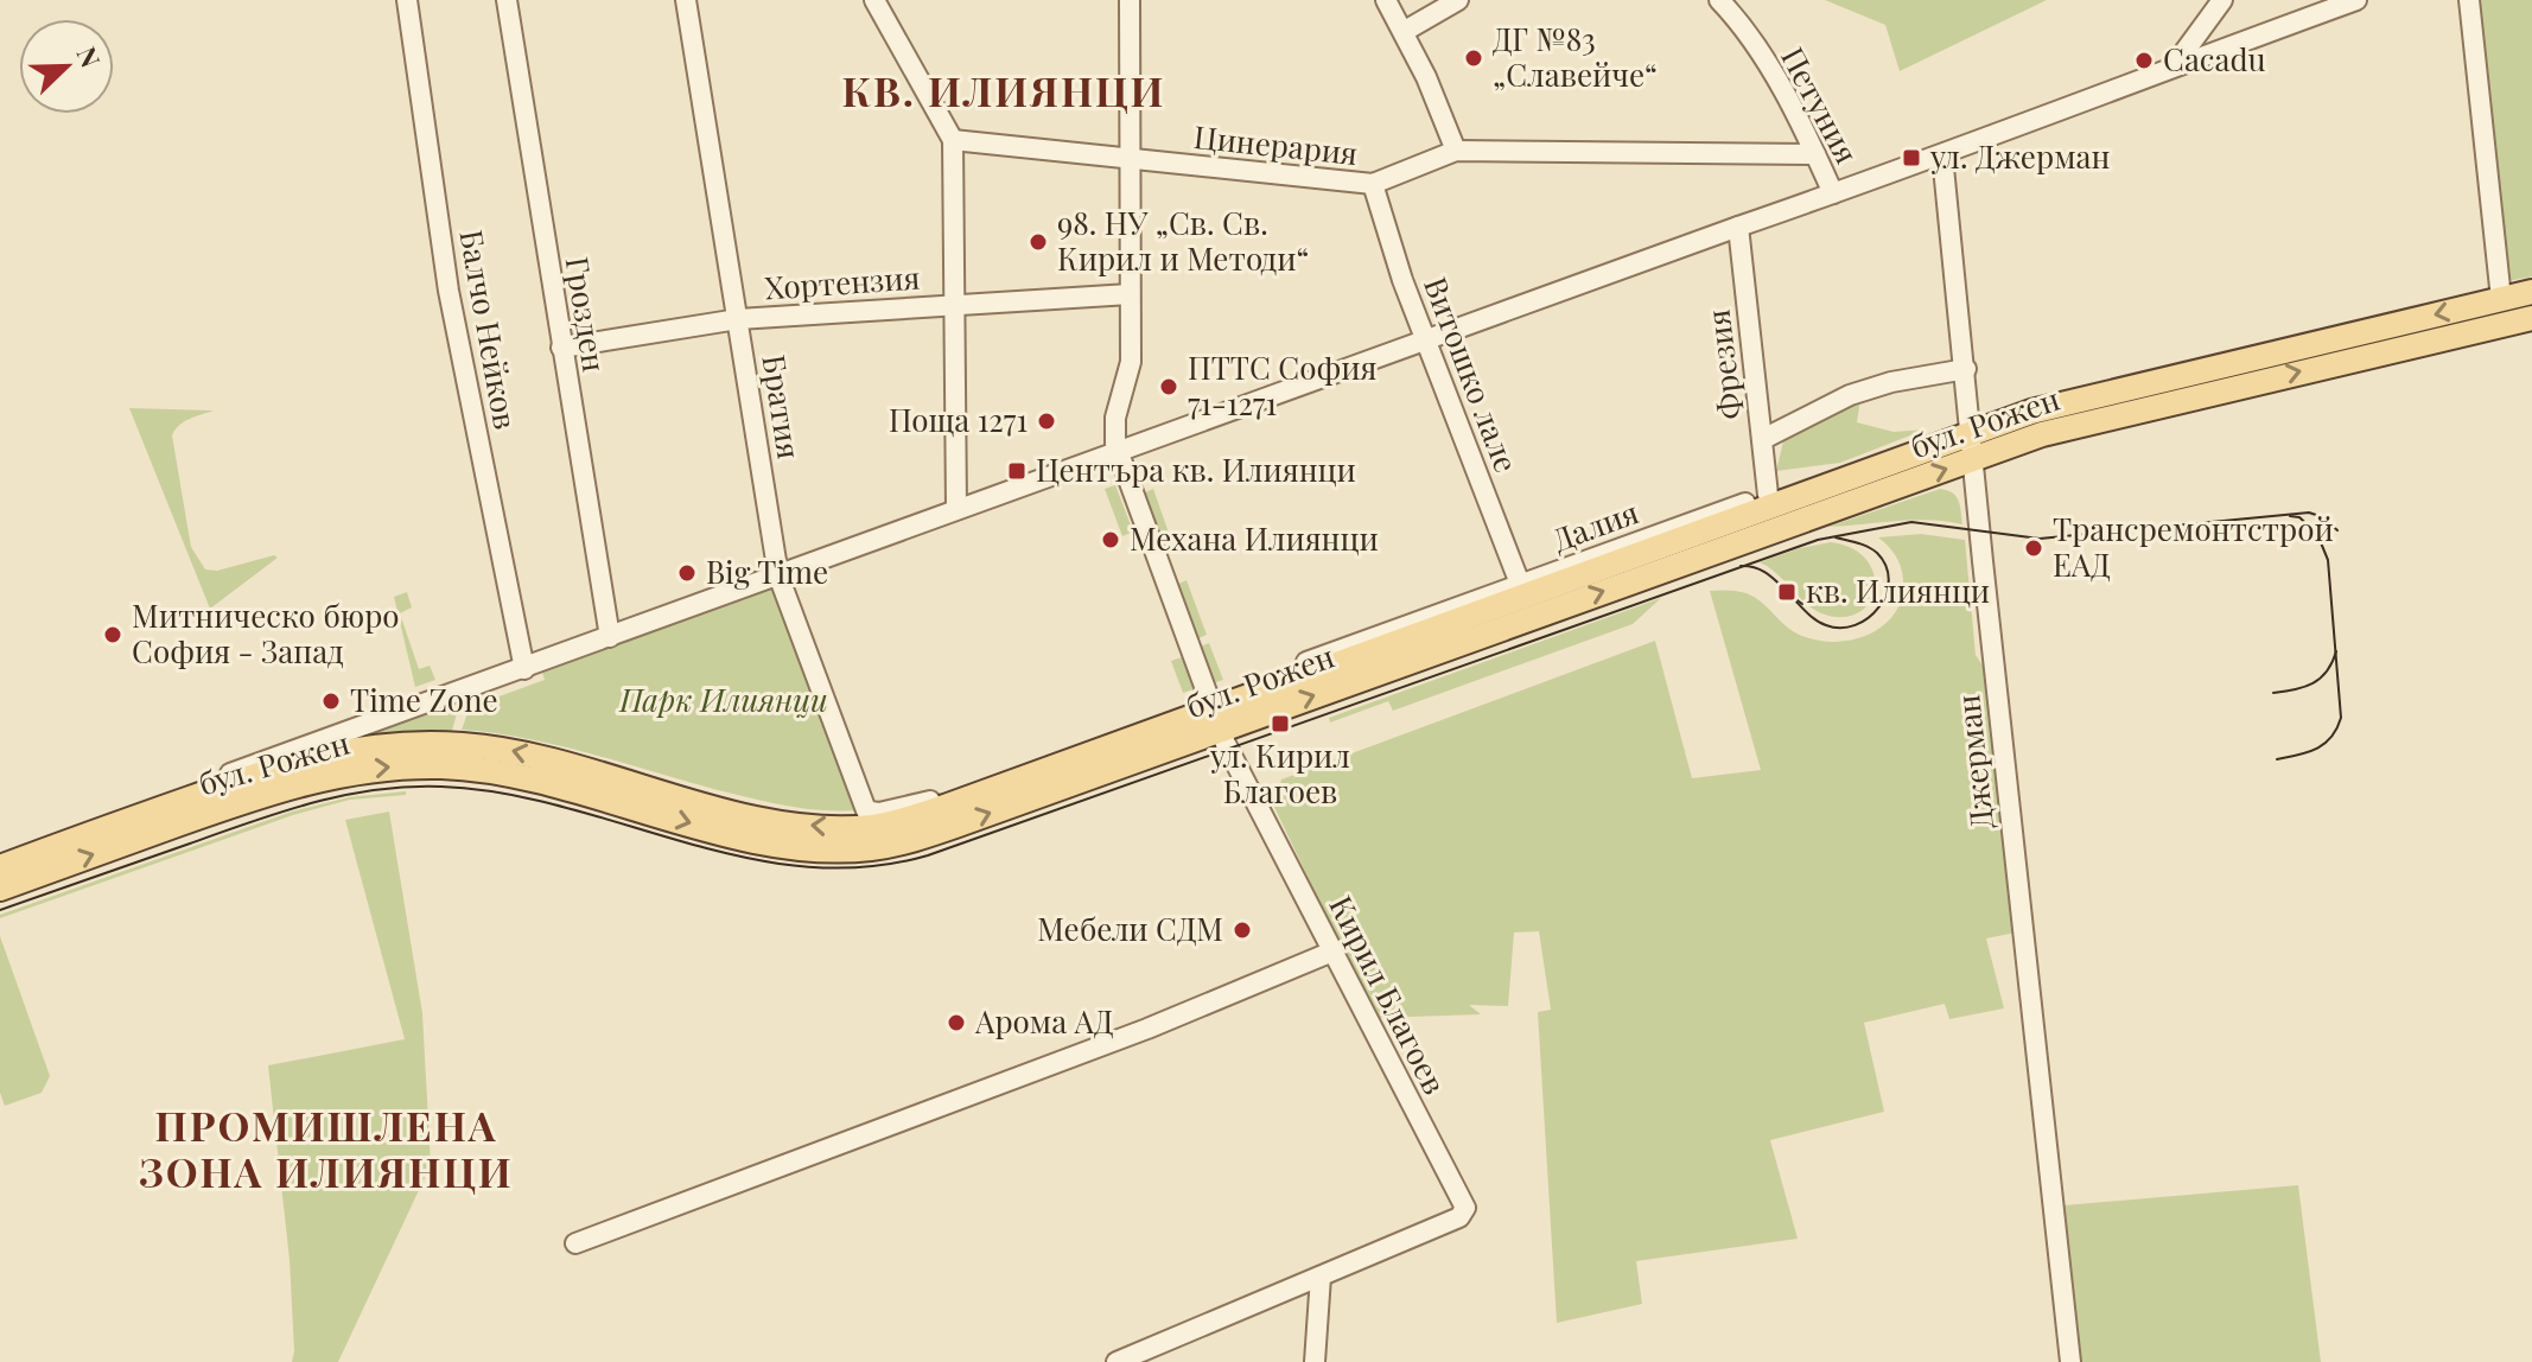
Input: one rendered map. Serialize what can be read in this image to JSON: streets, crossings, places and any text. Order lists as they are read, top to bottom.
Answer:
{
  "streets": {
    "main road": ["бул. Рожен"],
    "street": [
      "Петуния",
      "Цинерария",
      "Хортензия",
      "Грозден",
      "Балчо Нейков",
      "Фрезия",
      "Витошко лале",
      "Братия",
      "Далия",
      "Джерман",
      "Кирил Благоев"
    ]
  },
  "crossings": [
    ["Петуния", "Цинерария"],
    ["Петуния", "бул. Рожен"],
    ["Цинерария", "Витошко лале"],
    ["Хортензия", "Грозден"],
    ["Хортензия", "Братия"],
    ["Грозден", "бул. Рожен"],
    ["Балчо Нейков", "бул. Рожен"],
    ["Фрезия", "бул. Рожен"],
    ["Фрезия", "Далия"],
    ["Витошко лале", "бул. Рожен"],
    ["Витошко лале", "Далия"],
    ["Братия", "бул. Рожен"],
    ["бул. Рожен", "Далия"],
    ["бул. Рожен", "Джерман"],
    ["бул. Рожен", "Кирил Благоев"]
  ],
  "districts": ["КВ. ИЛИЯНЦИ", "ПРОМИШЛЕНА ЗОНА ИЛИЯНЦИ"],
  "parks": ["Парк Илиянци"],
  "places": {
    "other": [
      "ДГ №83 „Славейче“",
      "Cacadu",
      "98. НУ „Св. Св. Кирил и Методи“",
      "ПТТС София 71-1271",
      "Поща 1271",
      "Механа Илиянци",
      "Трансремонтстрой ЕАД",
      "Big Time",
      "Митническо бюро София - Запад",
      "Time Zone",
      "Мебели СДМ",
      "Арома АД"
    ],
    "transit": [
      "ул. Джерман",
      "Центъра кв. Илиянци",
      "кв. Илиянци",
      "ул. Кирил Благоев"
    ]
  },
  "north": "top right"
}
